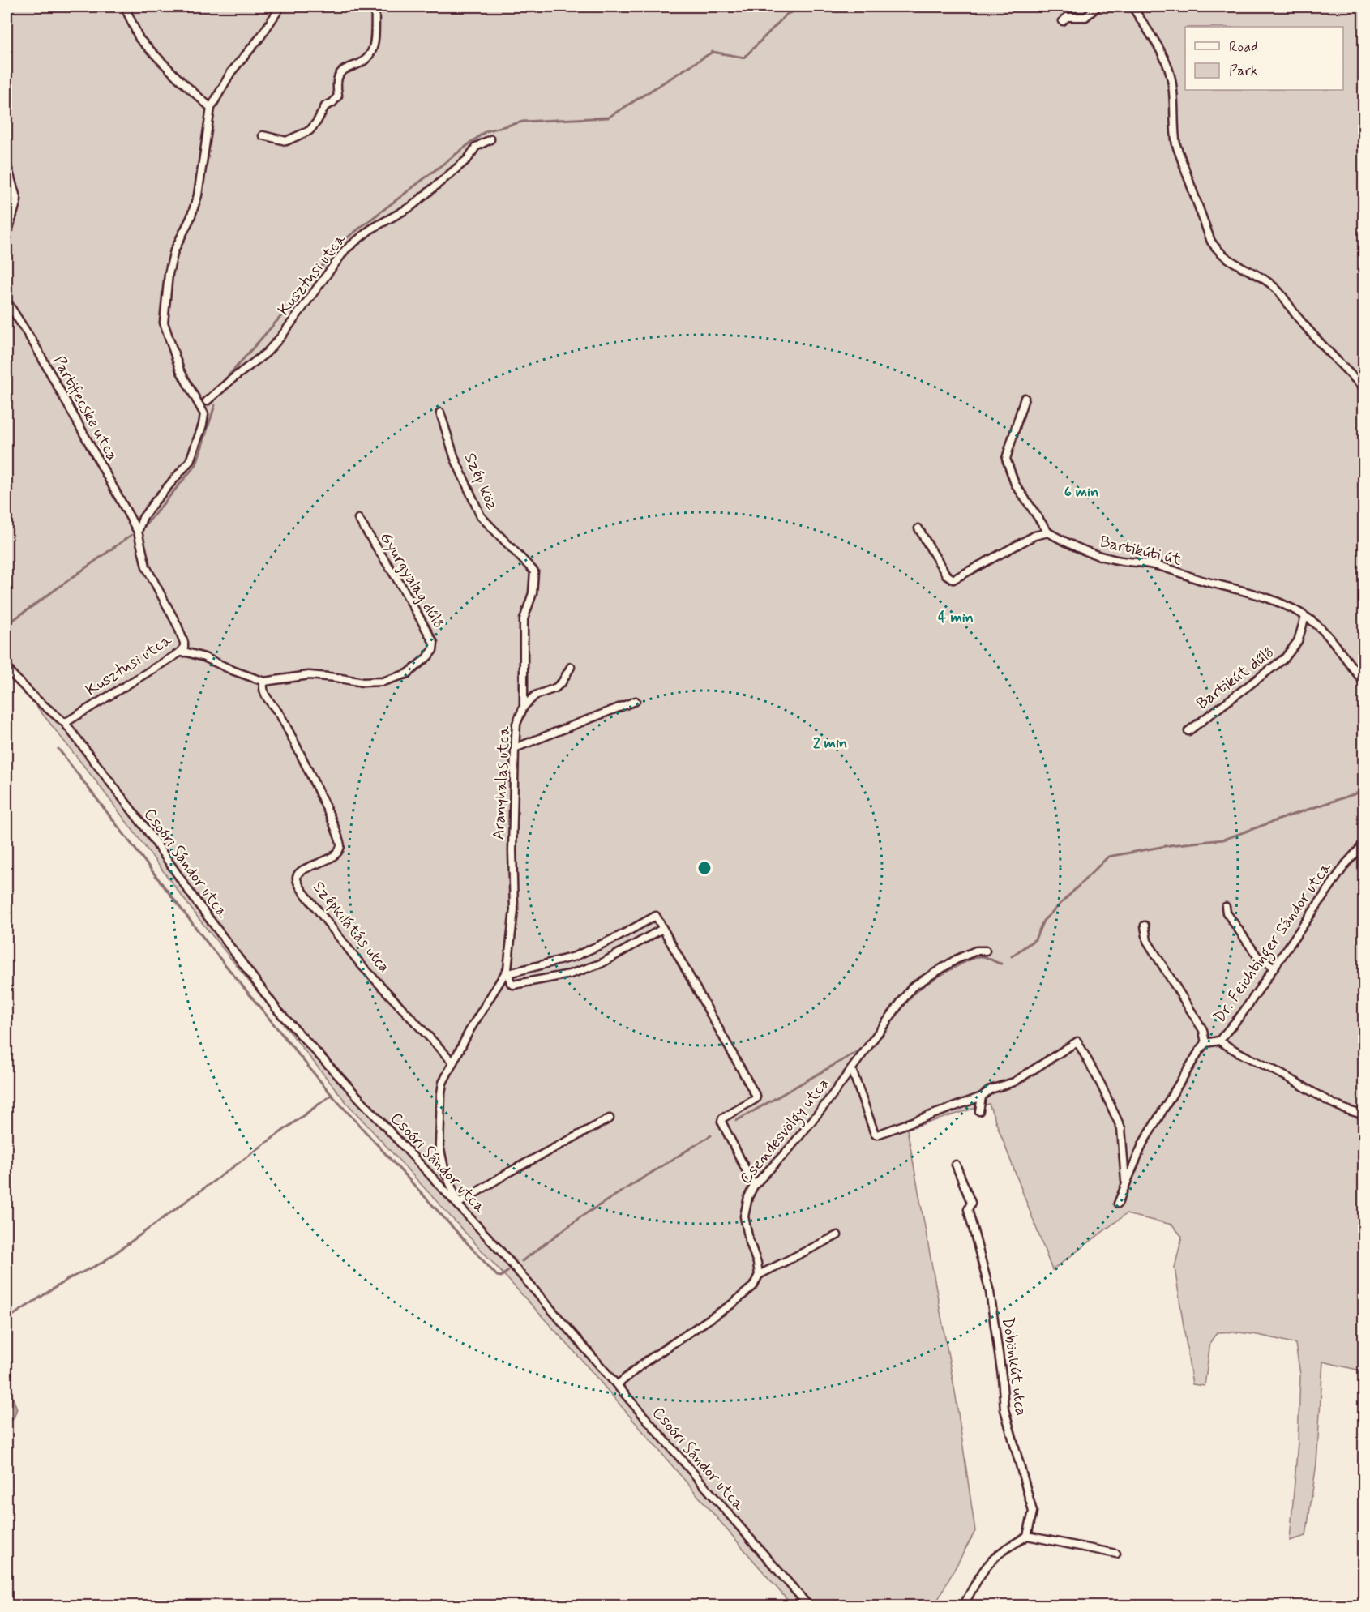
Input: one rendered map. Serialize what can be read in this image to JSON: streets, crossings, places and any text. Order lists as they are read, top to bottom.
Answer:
{
  "streets": {
    "street": [
      "Kusztusi utca",
      "Partifecske utca",
      "Szép köz",
      "Bartikúti út",
      "Gyurgyalag dűlő",
      "Bartikút dűlő",
      "Aranyhalas utca",
      "Csoóri Sándor utca",
      "Szépkilátás utca",
      "Dr. Feichtinger Sándor utca",
      "Csendesvölgy utca",
      "Döbönkút utca"
    ]
  },
  "crossings": [
    ["Kusztusi utca", "Partifecske utca"],
    ["Kusztusi utca", "Gyurgyalag dűlő"],
    ["Kusztusi utca", "Csoóri Sándor utca"],
    ["Szép köz", "Aranyhalas utca"],
    ["Bartikúti út", "Bartikút dűlő"],
    ["Gyurgyalag dűlő", "Szépkilátás utca"],
    ["Aranyhalas utca", "Csoóri Sándor utca"],
    ["Aranyhalas utca", "Szépkilátás utca"]
  ],
  "legend": ["Road", "Park"],
  "rings": ["6 min", "4 min", "2 min"]
}
